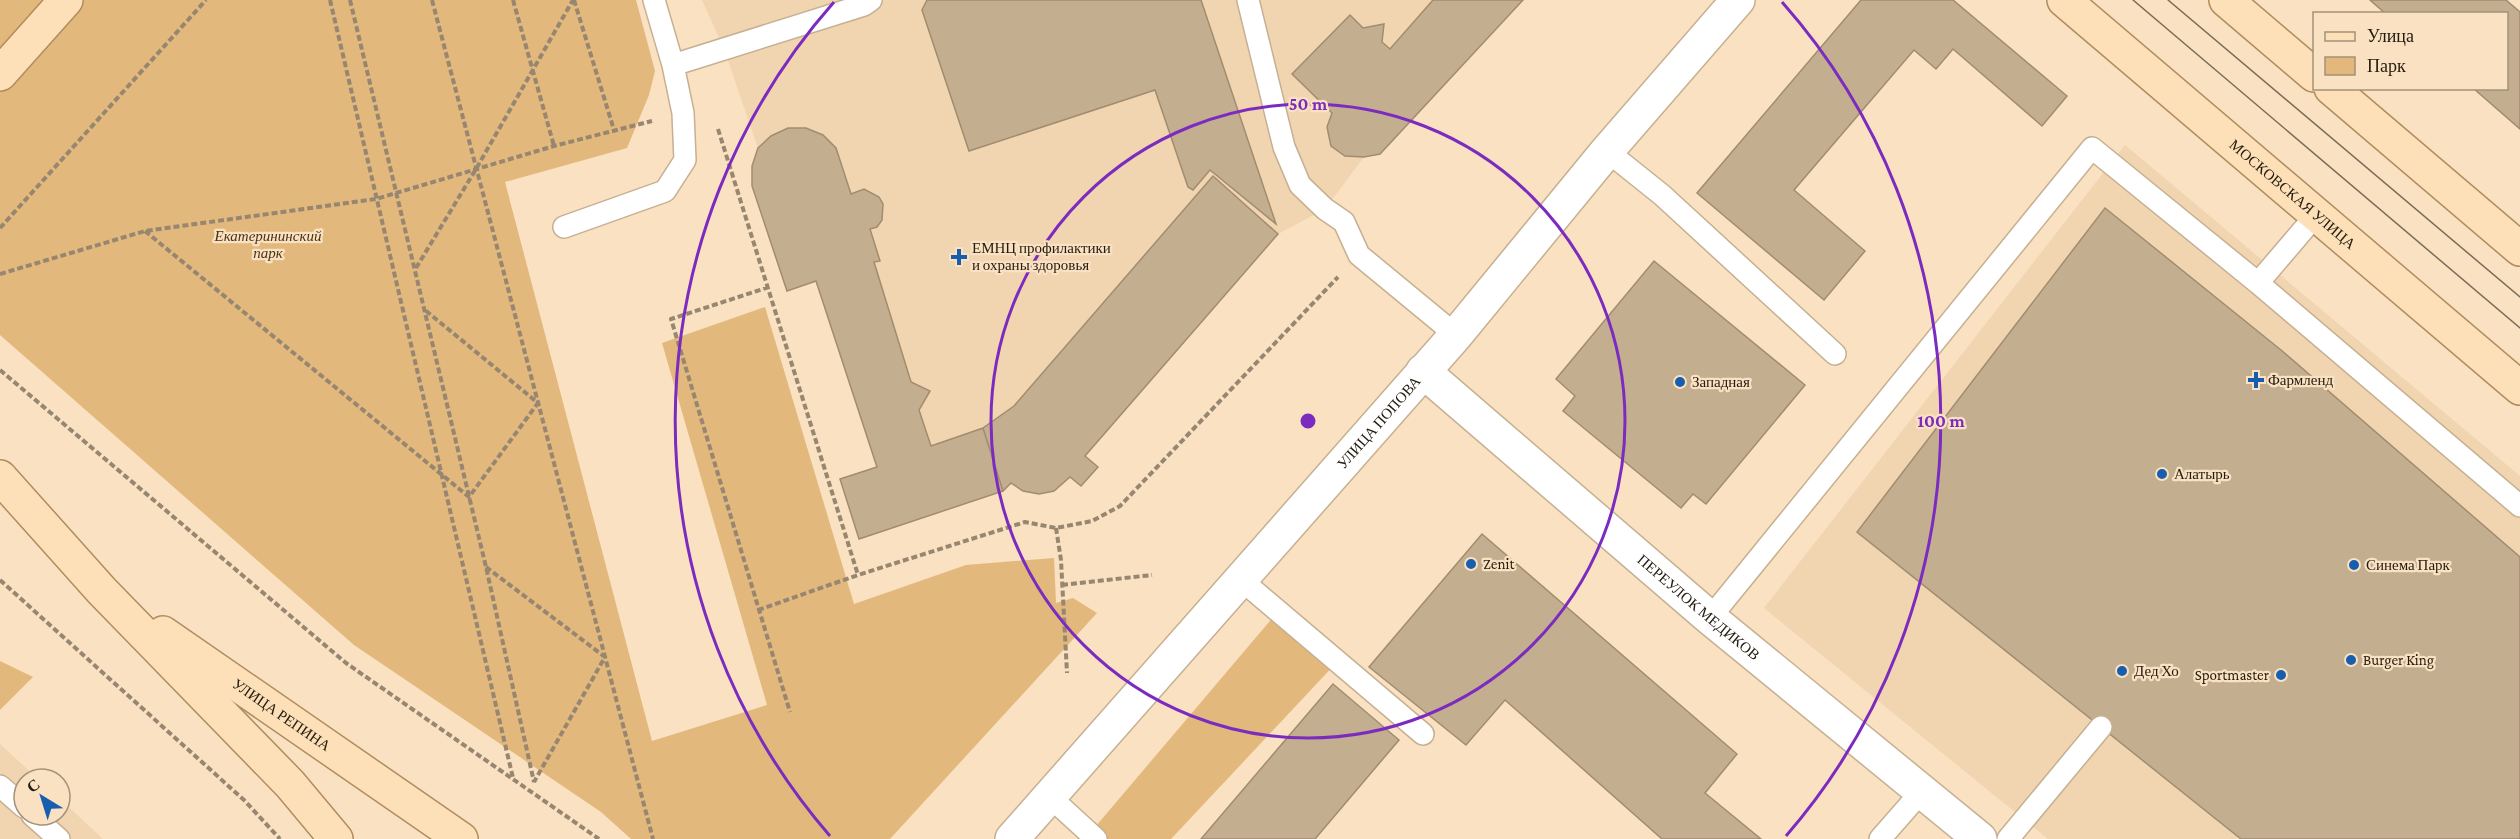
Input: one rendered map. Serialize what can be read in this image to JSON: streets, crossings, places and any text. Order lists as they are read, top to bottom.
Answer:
{
  "streets": {
    "main road": ["МОСКОВСКАЯ УЛИЦА", "УЛИЦА РЕПИНА"],
    "street": ["УЛИЦА ПОПОВА", "ПЕРЕУЛОК МЕДИКОВ"]
  },
  "crossings": [
    ["УЛИЦА ПОПОВА", "ПЕРЕУЛОК МЕДИКОВ"]
  ],
  "parks": ["Екатерининский парк"],
  "places": {
    "health": ["ЕМНЦ профилактики и охраны здоровья", "Фармленд"],
    "other": [
      "Западная",
      "Алатырь",
      "Zenit",
      "Синема Парк",
      "Burger King",
      "Дед Хо",
      "Sportmaster"
    ]
  },
  "legend": ["Улица", "Парк"],
  "north": "top left",
  "rings": ["50 m", "100 m"]
}
